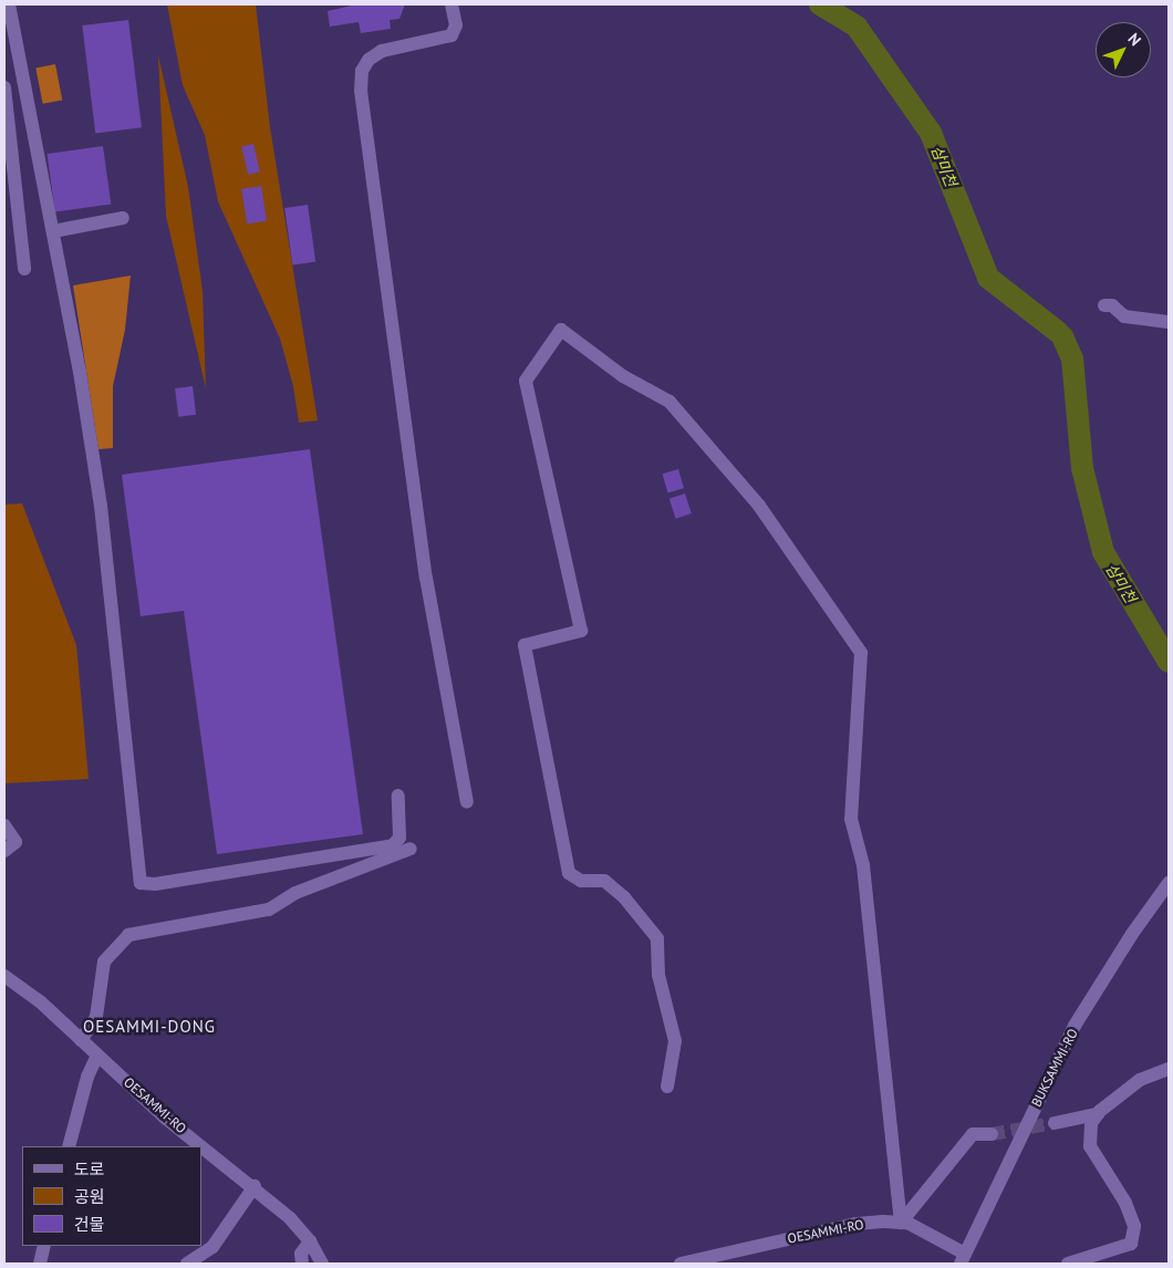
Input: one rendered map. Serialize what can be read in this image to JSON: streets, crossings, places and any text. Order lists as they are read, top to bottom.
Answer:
{
  "streets": {
    "street": ["BUKSAMMI-RO", "OESAMMI-RO"]
  },
  "crossings": [
    ["BUKSAMMI-RO", "OESAMMI-RO"]
  ],
  "districts": ["OESAMMI-DONG"],
  "water": ["삼미천"],
  "legend": ["도로", "공원", "건물"],
  "north": "top right"
}
